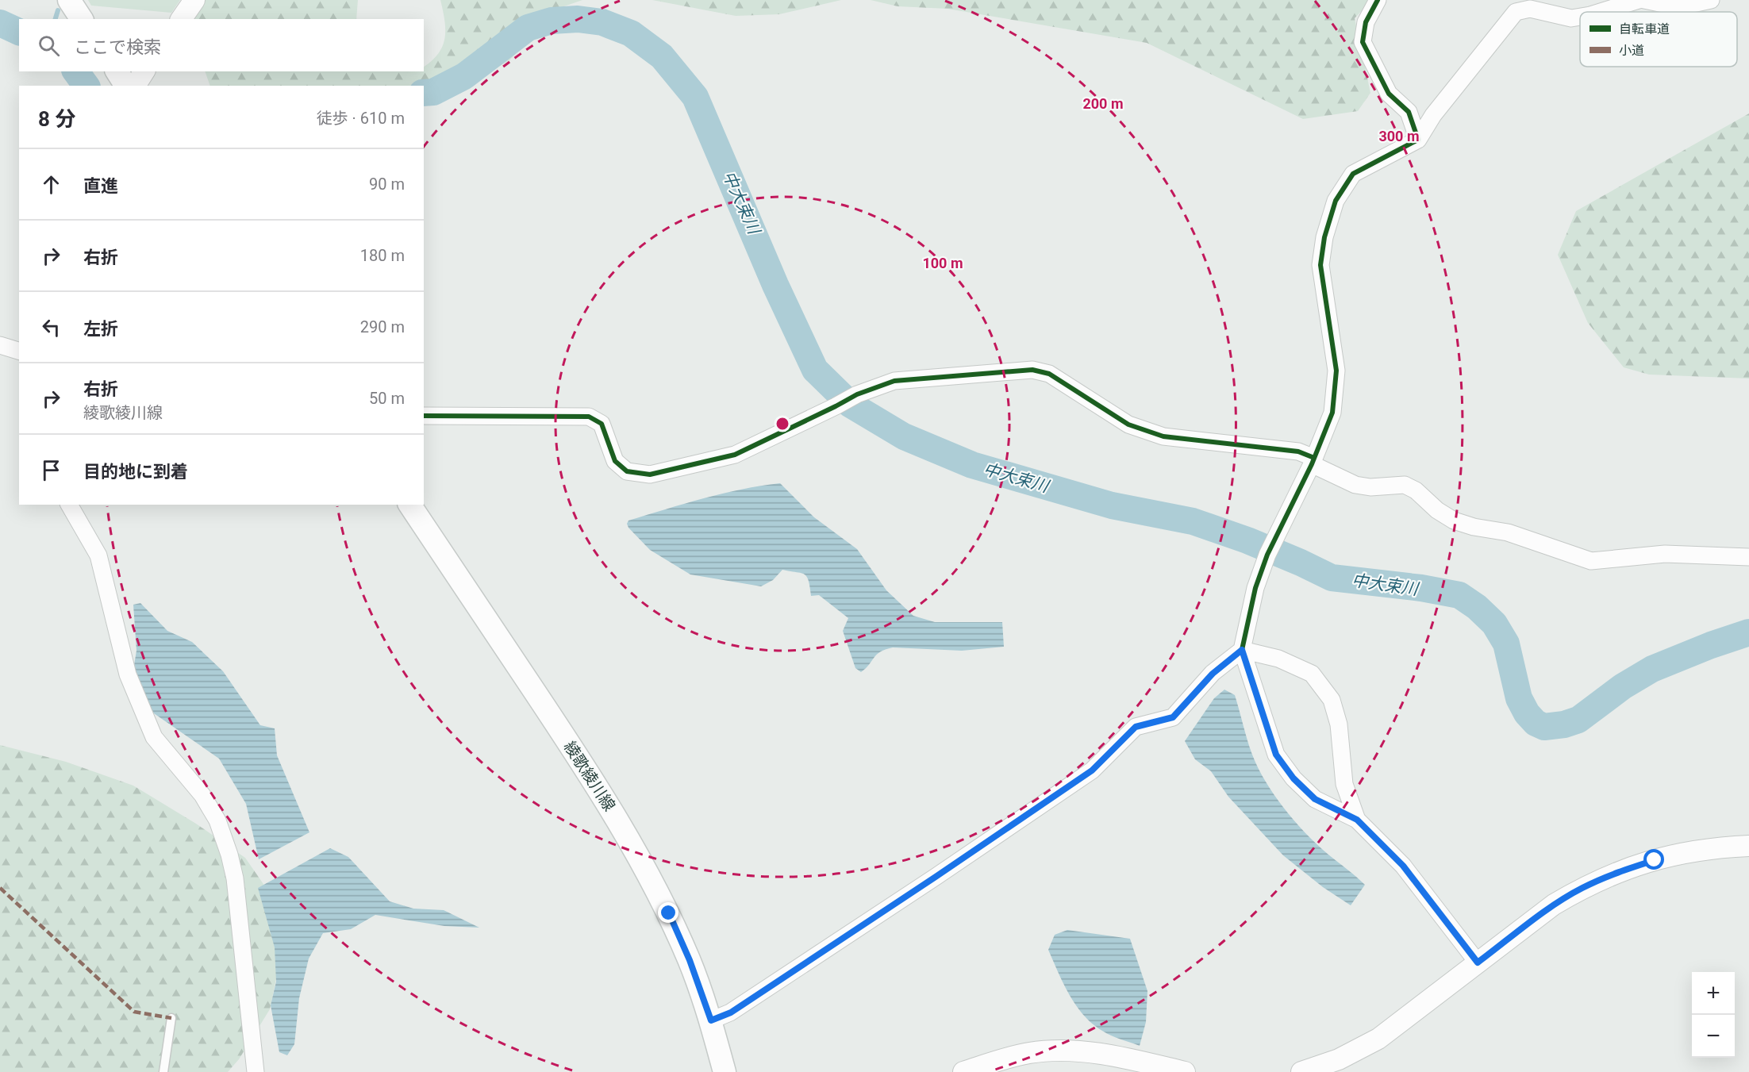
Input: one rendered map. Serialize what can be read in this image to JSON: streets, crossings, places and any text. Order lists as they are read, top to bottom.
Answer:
{
  "streets": {
    "main road": ["綾歌綾川線"]
  },
  "water": ["中大束川"],
  "legend": ["自転車道", "小道"],
  "page": {
    "search": "ここで検索",
    "heading": ["8 分", "徒歩 · 610 m"],
    "list": [
      ["直進", "90 m"],
      ["右折", "180 m"],
      ["左折", "290 m"],
      ["右折", "綾歌綾川線", "50 m"],
      "目的地に到着"
    ],
    "map_buttons": ["+", "−"]
  },
  "rings": ["200 m", "300 m", "100 m"]
}
